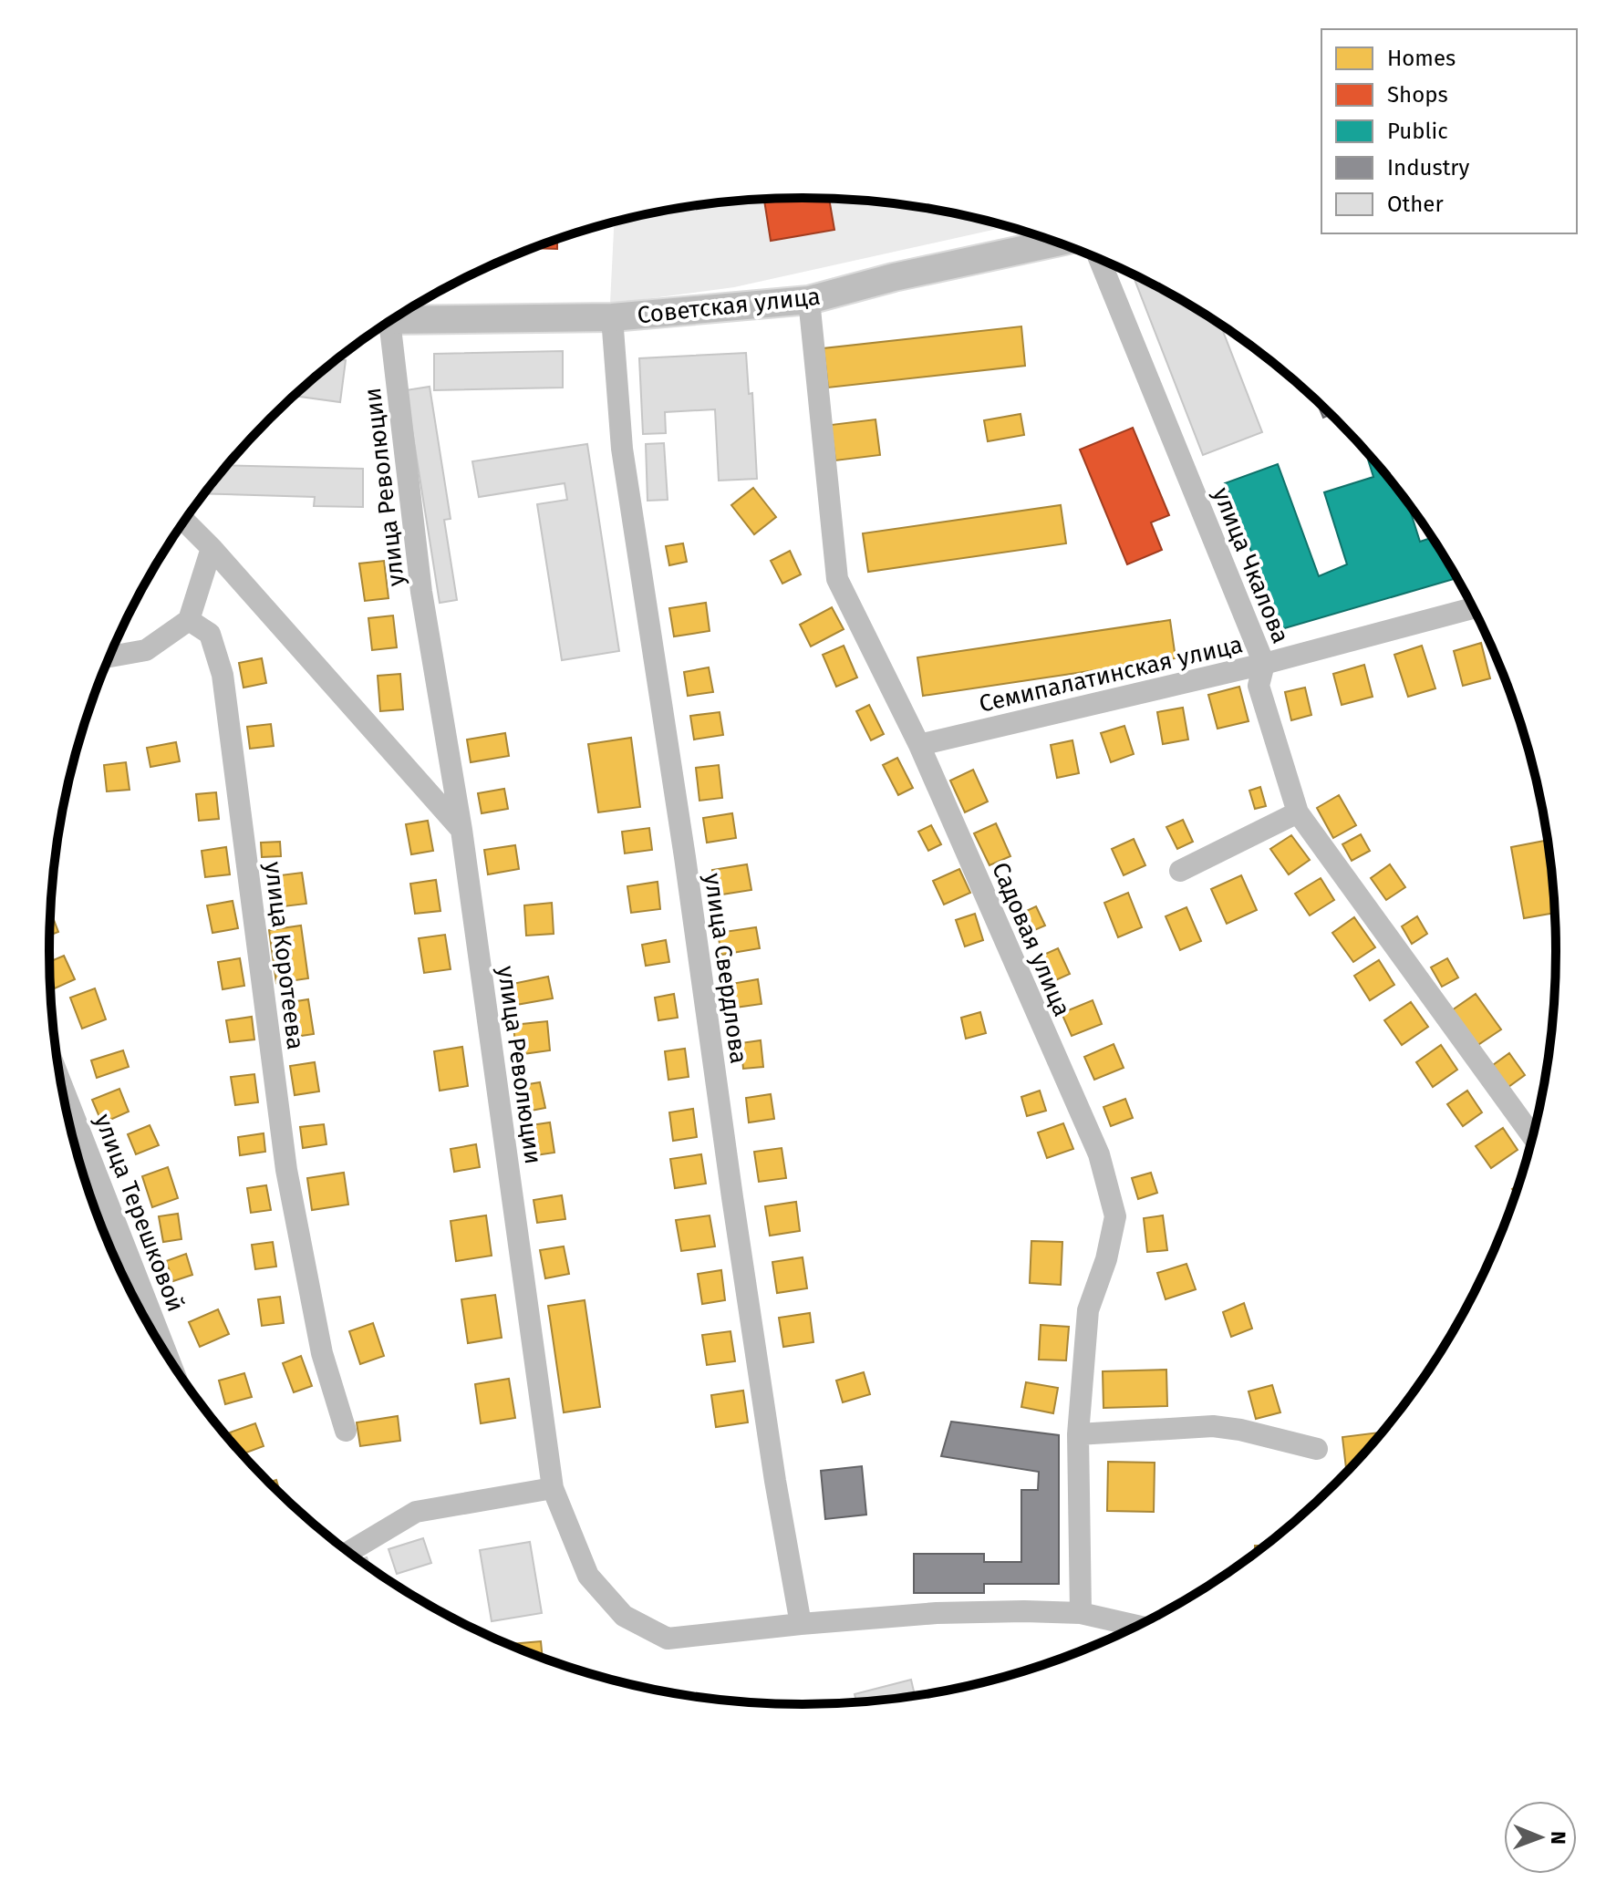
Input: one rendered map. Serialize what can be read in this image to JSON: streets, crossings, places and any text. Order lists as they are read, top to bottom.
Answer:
{
  "streets": {
    "main road": ["Советская улица"],
    "street": [
      "улица Революции",
      "улица Чкалова",
      "Семипалатинская улица",
      "Садовая улица",
      "улица Коротеева",
      "улица Свердлова",
      "улица Терешковой"
    ]
  },
  "crossings": [
    ["Советская улица", "Садовая улица"],
    ["Советская улица", "улица Свердлова"],
    ["улица Революции", "Садовая улица"],
    ["улица Революции", "улица Свердлова"],
    ["улица Чкалова", "Семипалатинская улица"],
    ["Семипалатинская улица", "Садовая улица"]
  ],
  "legend": [
    "Homes",
    "Shops",
    "Public",
    "Industry",
    "Other"
  ],
  "north": "right"
}
